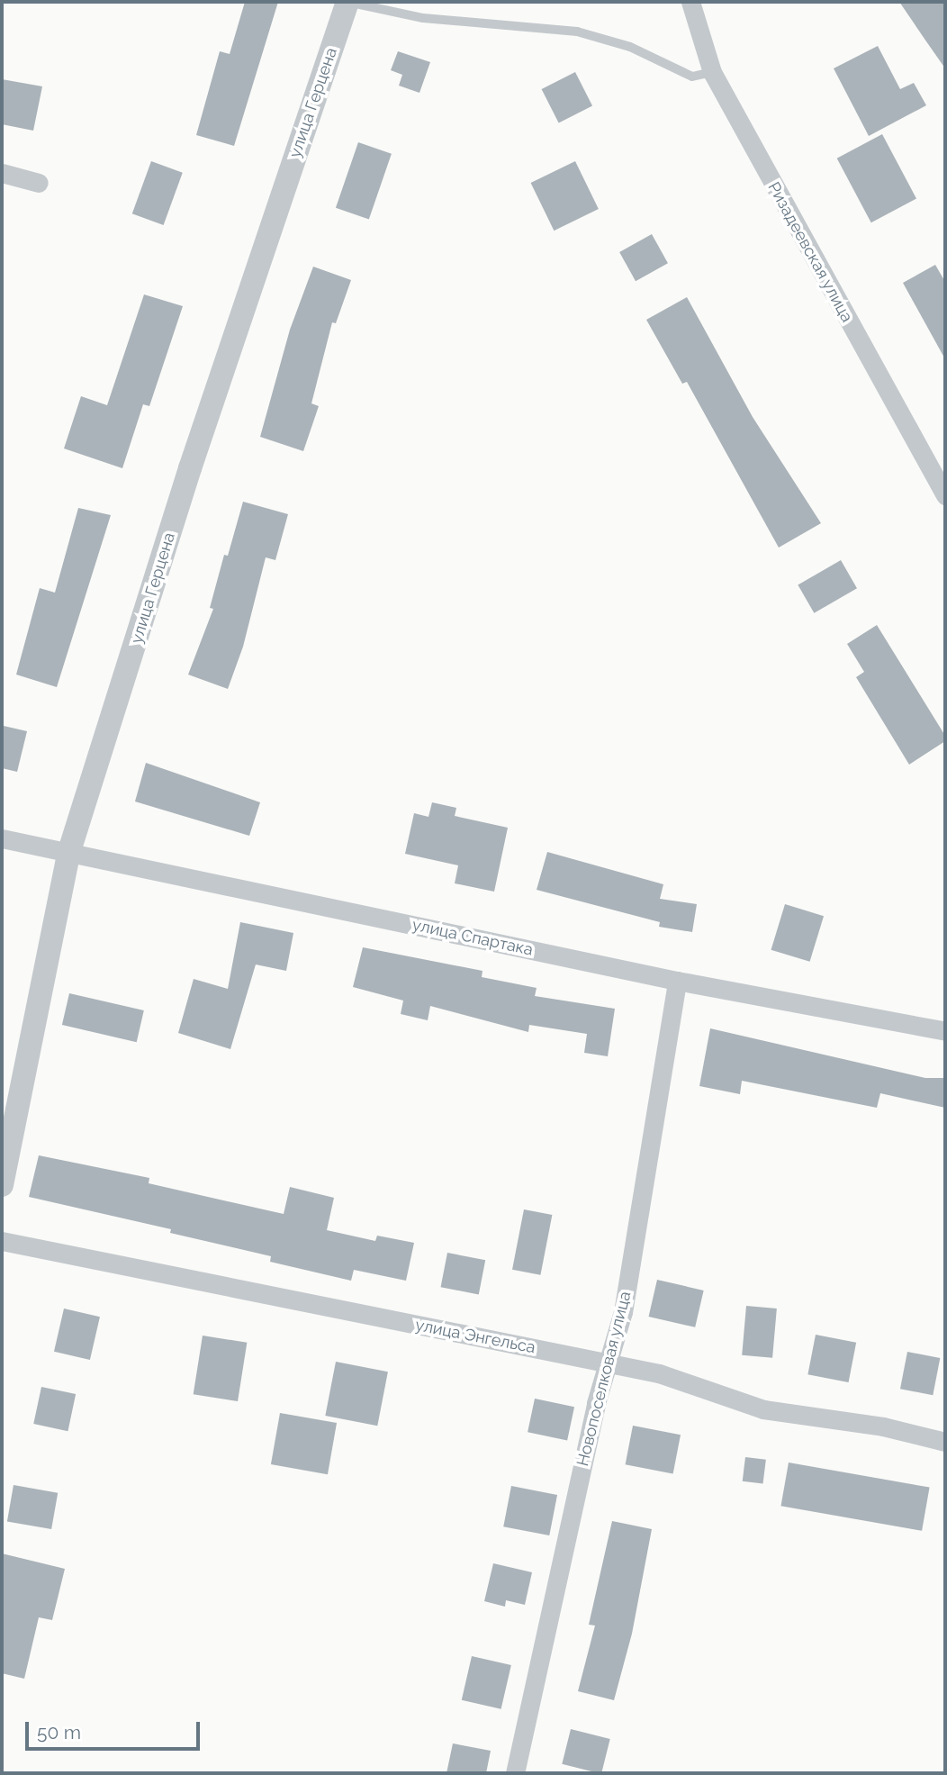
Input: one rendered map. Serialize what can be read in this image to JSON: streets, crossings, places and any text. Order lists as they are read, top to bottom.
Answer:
{
  "streets": {
    "street": [
      "улица Герцена",
      "Ризадеевская улица",
      "улица Спартака",
      "улица Энгельса",
      "Новопоселковая улица"
    ]
  },
  "crossings": [
    ["улица Герцена", "улица Спартака"],
    ["улица Спартака", "Новопоселковая улица"],
    ["улица Энгельса", "Новопоселковая улица"]
  ],
  "scale_bar": "50 m"
}
